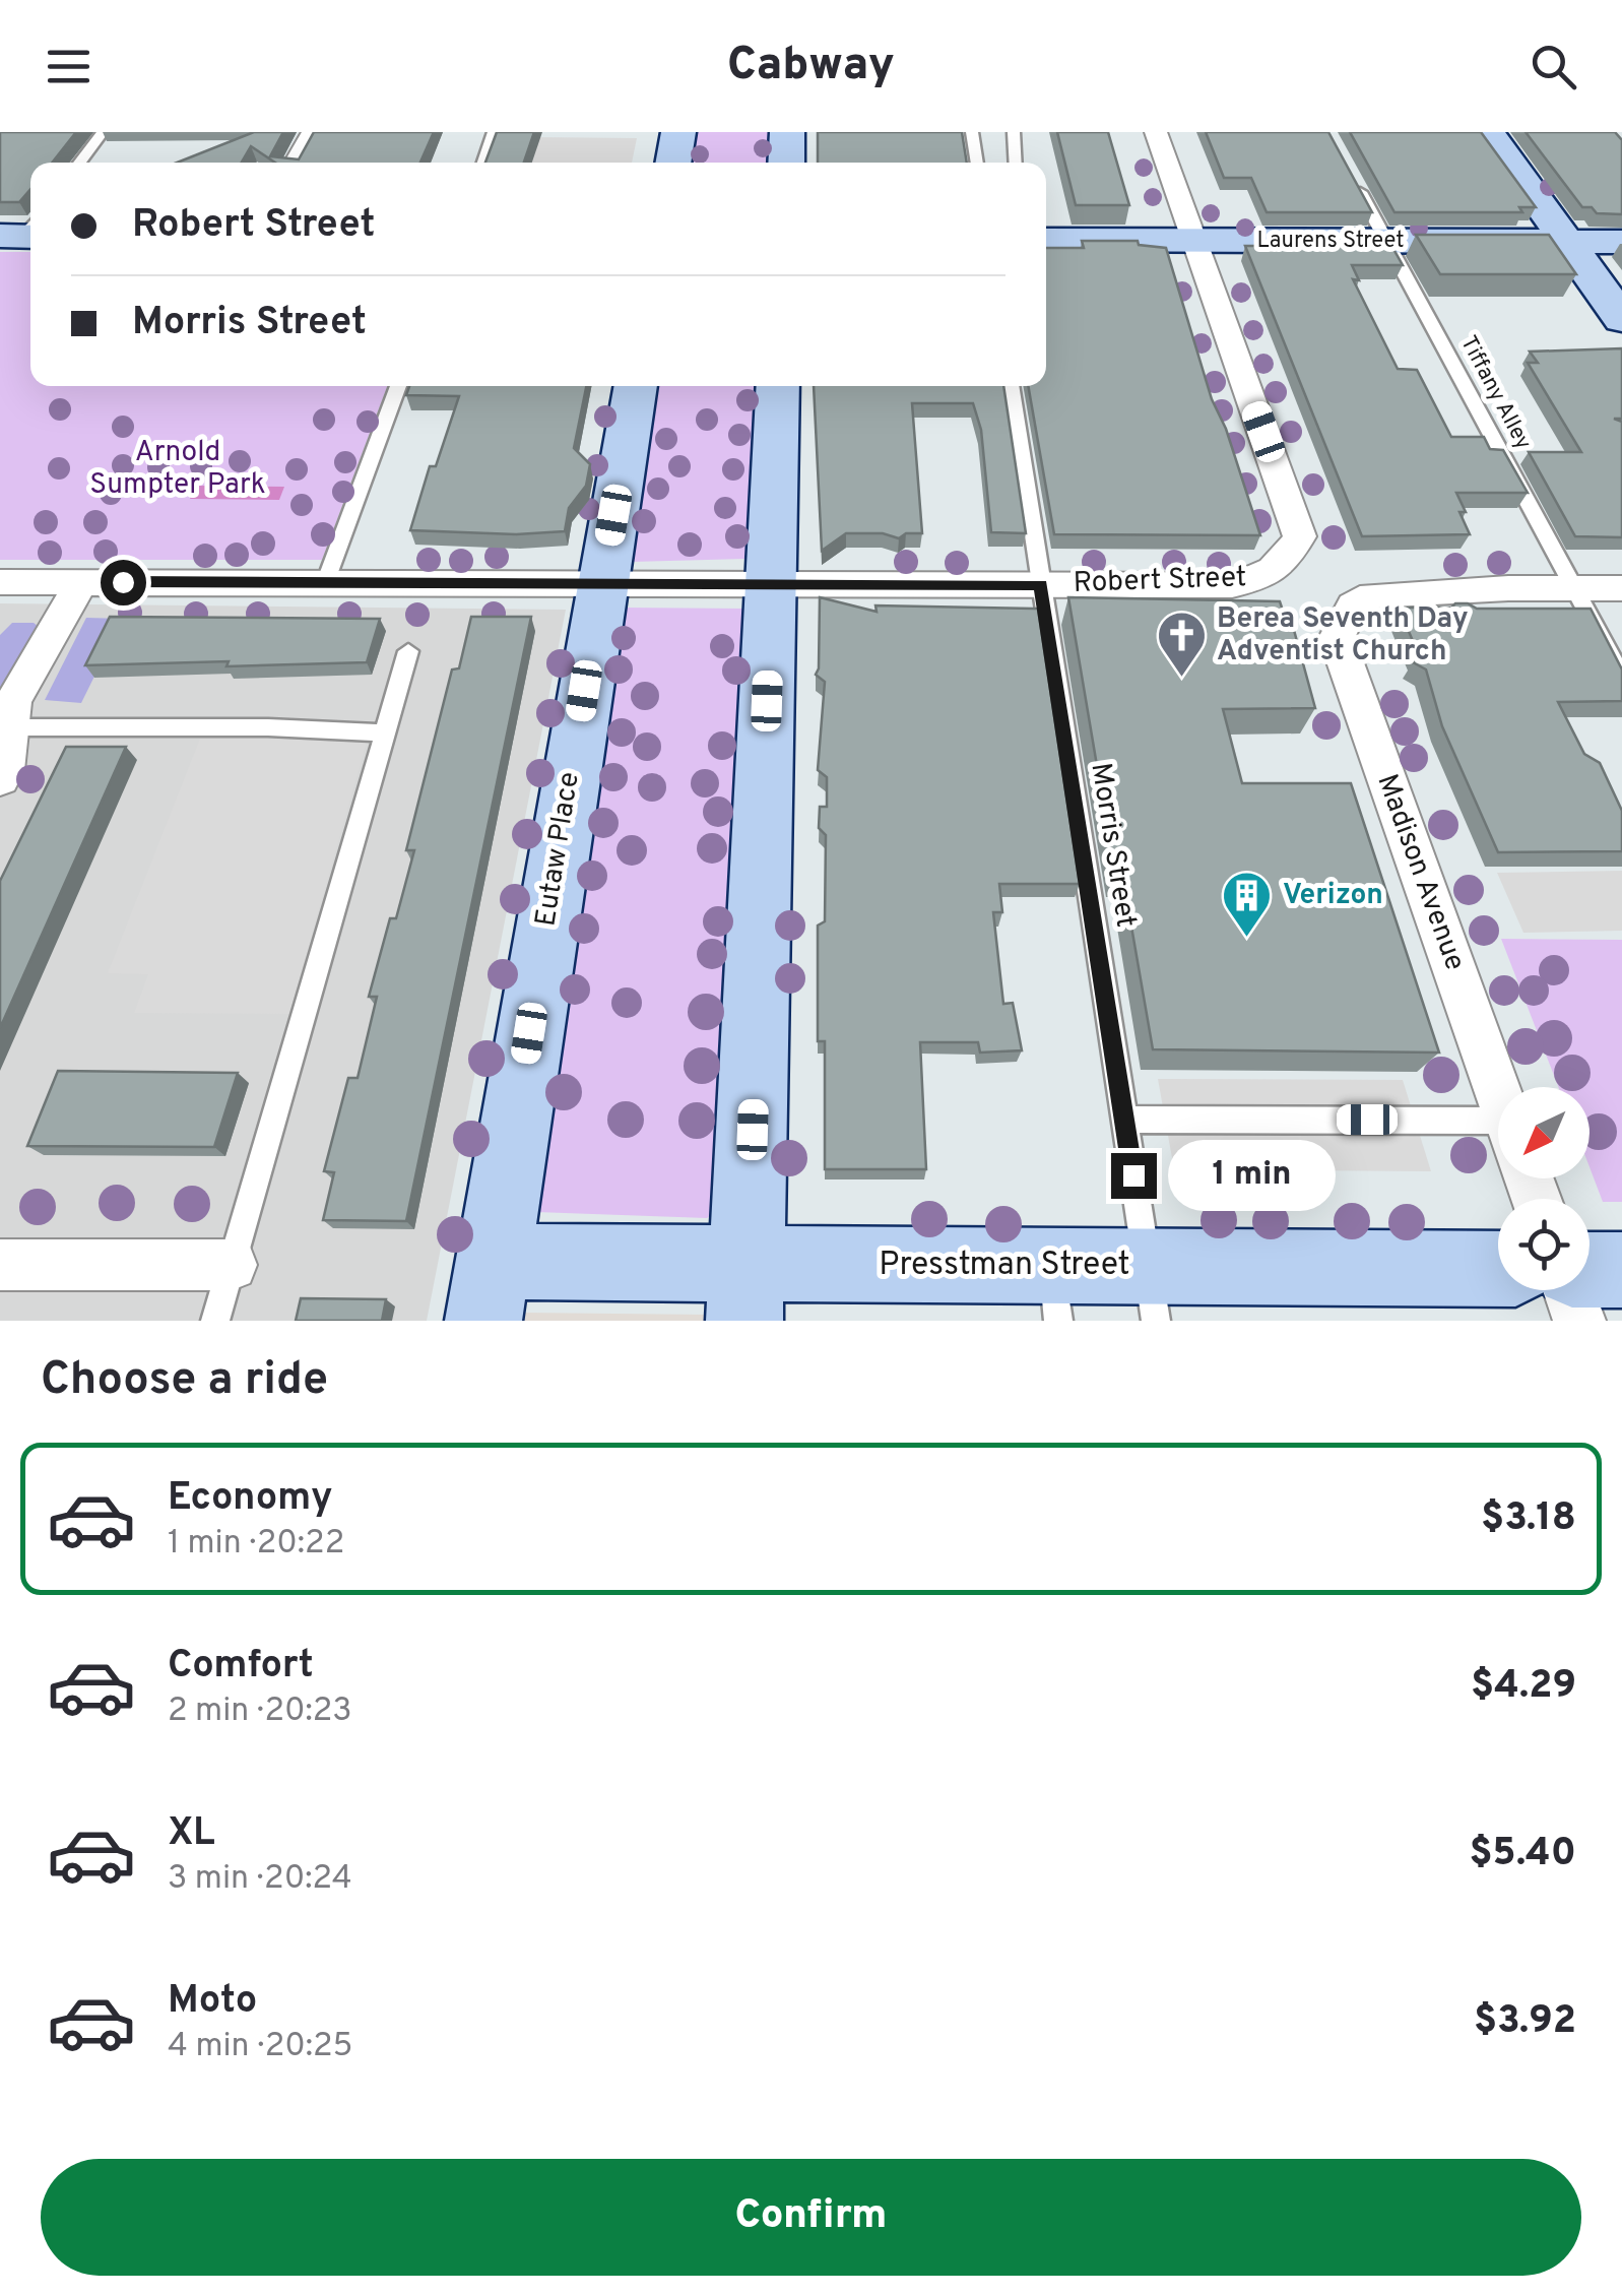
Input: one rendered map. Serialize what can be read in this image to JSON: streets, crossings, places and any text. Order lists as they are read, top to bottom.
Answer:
{
  "streets": {
    "street": [
      "Laurens Street",
      "Robert Street",
      "Eutaw Place",
      "Madison Avenue",
      "Presstman Street"
    ],
    "lane": ["Tiffany Alley", "Morris Street"]
  },
  "crossings": [
    ["Laurens Street", "Tiffany Alley"],
    ["Laurens Street", "Robert Street"],
    ["Tiffany Alley", "Madison Avenue"],
    ["Robert Street", "Morris Street"],
    ["Robert Street", "Eutaw Place"],
    ["Morris Street", "Presstman Street"],
    ["Eutaw Place", "Presstman Street"]
  ],
  "parks": ["Arnold Sumpter Park"],
  "places": {
    "church": ["Berea Seventh Day Adventist Church"],
    "building": ["Verizon"]
  },
  "north": "bottom left",
  "page": {
    "header": "Cabway",
    "banner": ["Robert Street", "Morris Street"],
    "bubble": "1 min",
    "heading": "Choose a ride",
    "list": [
      {
        "name": "Economy",
        "note": "1 min · 20:22",
        "value": "$3.18"
      },
      {
        "name": "Comfort",
        "note": "2 min · 20:23",
        "value": "$4.29"
      },
      {
        "name": "XL",
        "note": "3 min · 20:24",
        "value": "$5.40"
      },
      {
        "name": "Moto",
        "note": "4 min · 20:25",
        "value": "$3.92"
      }
    ],
    "buttons": "Confirm"
  }
}
